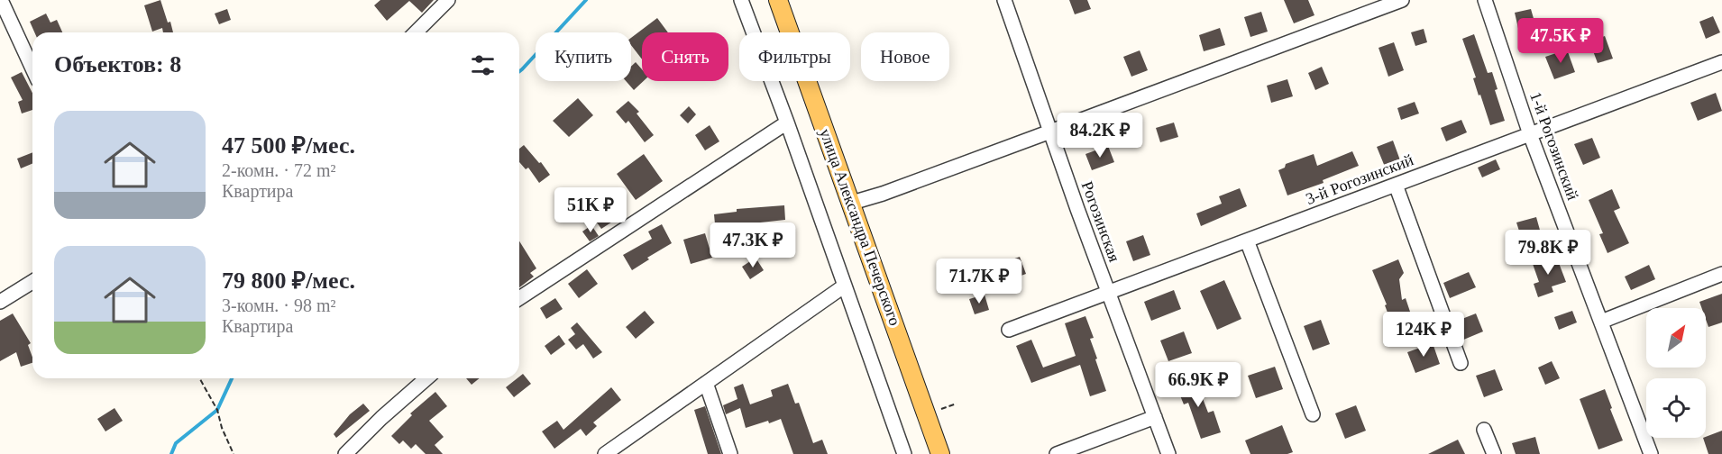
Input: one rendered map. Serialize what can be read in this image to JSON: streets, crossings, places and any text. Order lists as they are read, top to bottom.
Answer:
{
  "streets": {
    "main road": ["улица Александра Печерского"],
    "street": ["1-й Рогозинский", "3-й Рогозинский", "Рогозинская"]
  },
  "crossings": [
    ["1-й Рогозинский", "3-й Рогозинский"],
    ["3-й Рогозинский", "Рогозинская"]
  ],
  "north": "top right",
  "page": {
    "price": [
      "47.5K ₽",
      "84.2K ₽",
      "51K ₽",
      "47.3K ₽",
      "79.8K ₽",
      "71.7K ₽",
      "124K ₽",
      "66.9K ₽"
    ],
    "chip": [
      "Купить",
      "Снять",
      "Фильтры",
      "Новое"
    ],
    "heading": "Объектов: 8",
    "list": [
      {
        "name": "47 500 ₽/мес.",
        "note": "2-комн. · 72 m² · Квартира"
      },
      {
        "name": "79 800 ₽/мес.",
        "note": "3-комн. · 98 m² · Квартира"
      }
    ]
  }
}
